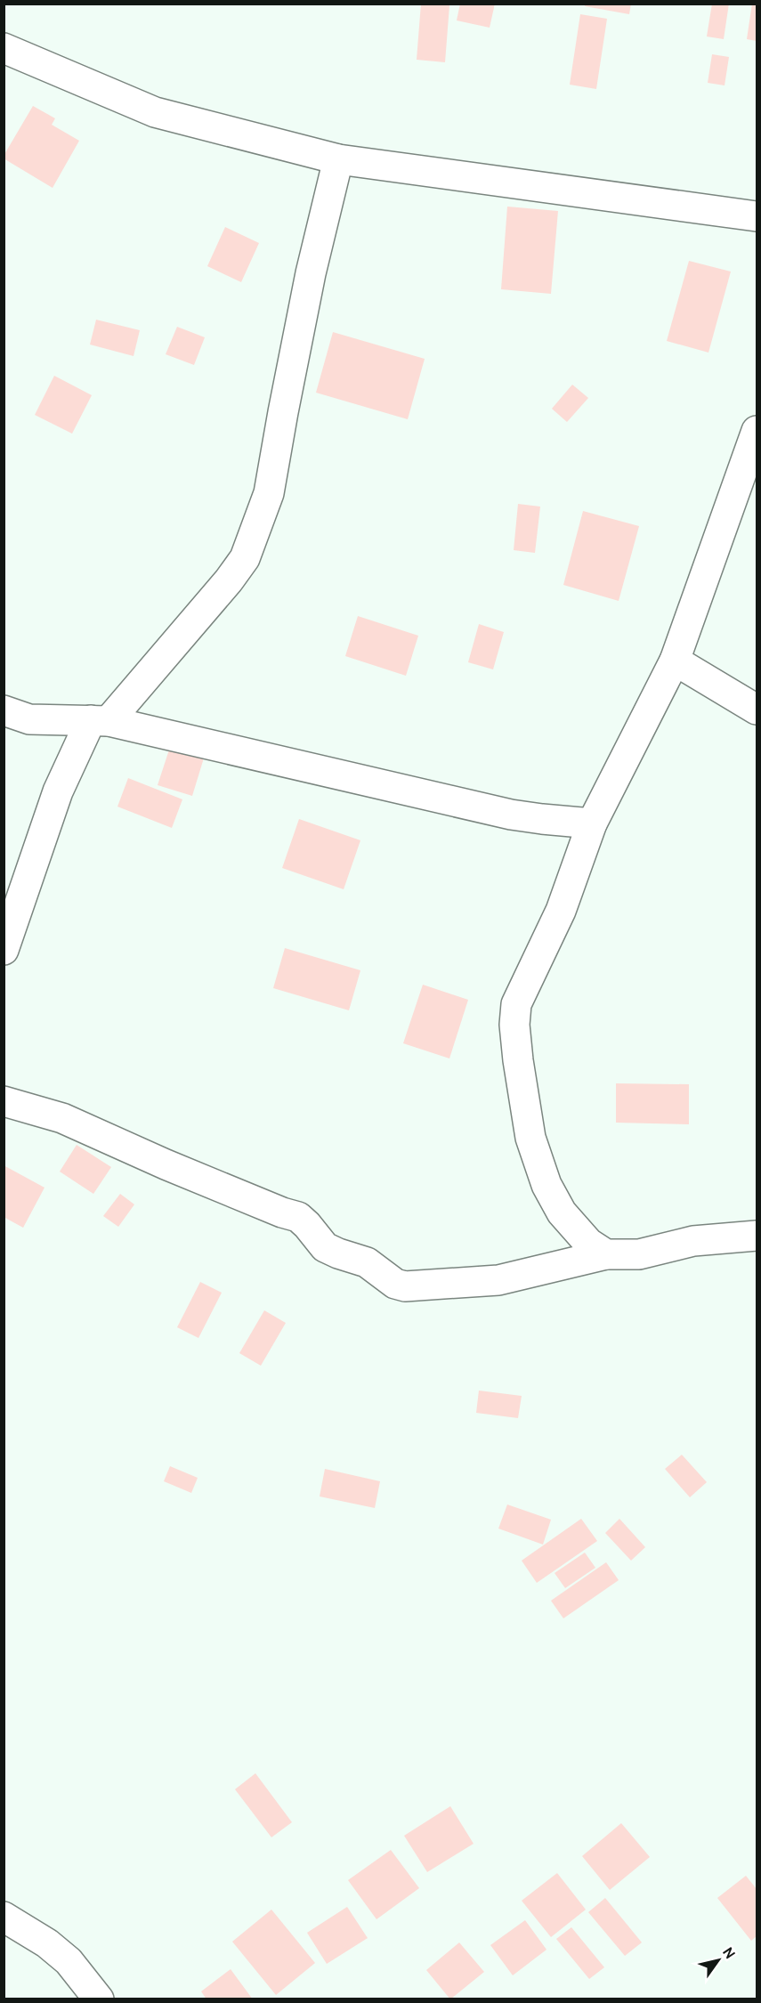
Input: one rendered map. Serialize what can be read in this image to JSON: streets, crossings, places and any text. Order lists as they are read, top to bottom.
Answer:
{
  "north": "top right"
}
